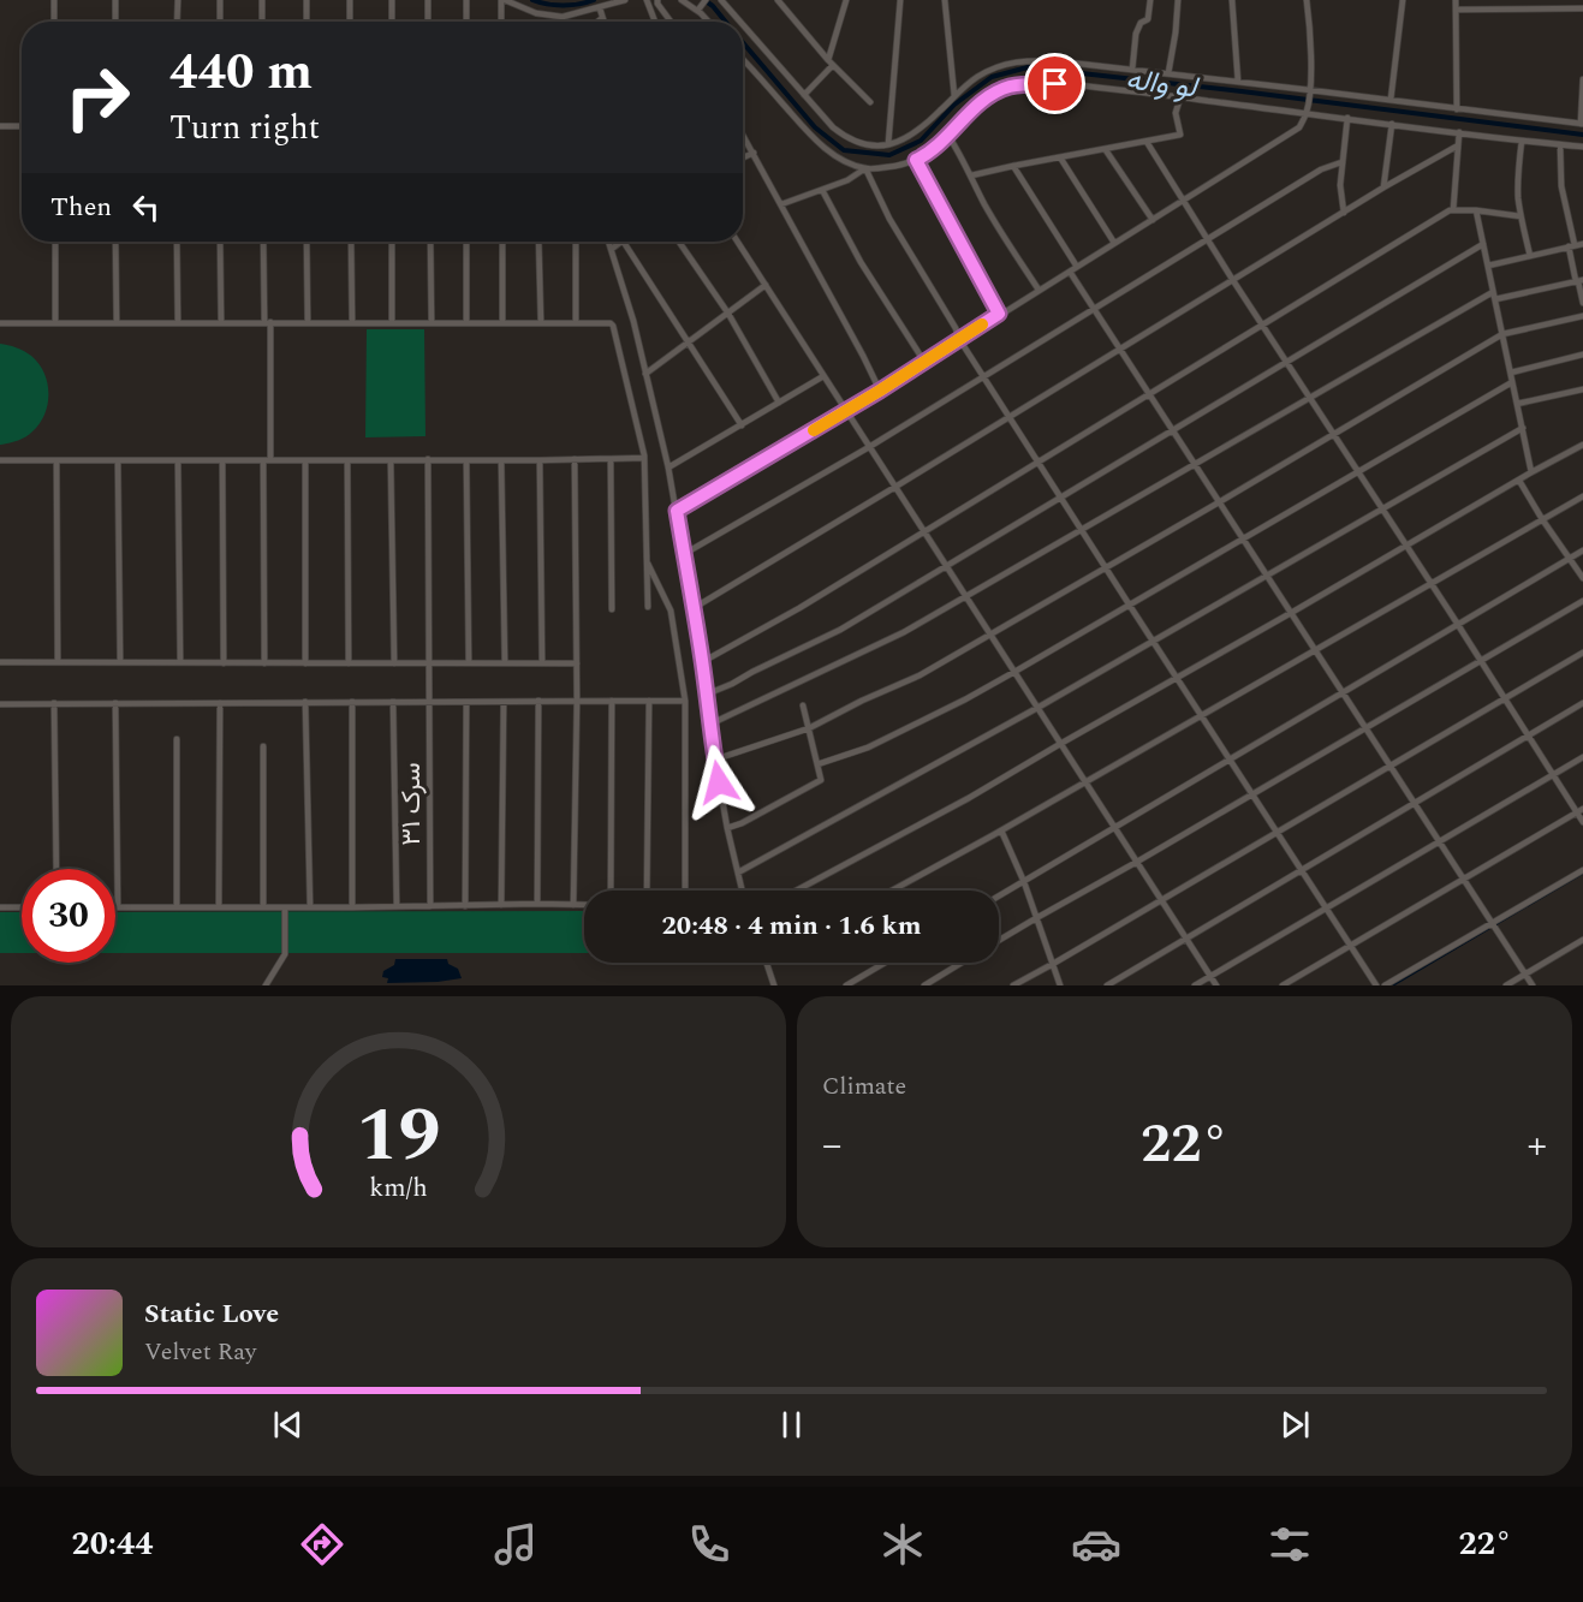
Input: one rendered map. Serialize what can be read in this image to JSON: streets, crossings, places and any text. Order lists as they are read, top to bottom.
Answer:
{
  "streets": {
    "street": ["سرک ۳۱"]
  },
  "water": ["لو واله"],
  "page": {
    "turn": ["440 m", "Turn right"],
    "then": "Then",
    "limit": "30",
    "trip": "20:48 · 4 min · 1.6 km",
    "tile": "Climate",
    "heat": ["−", "22°", "+"],
    "song": ["Static Love", "Velvet Ray"],
    "tabs": ["20:44", "22°"],
    "gauge": ["19", "km/h"]
  }
}
